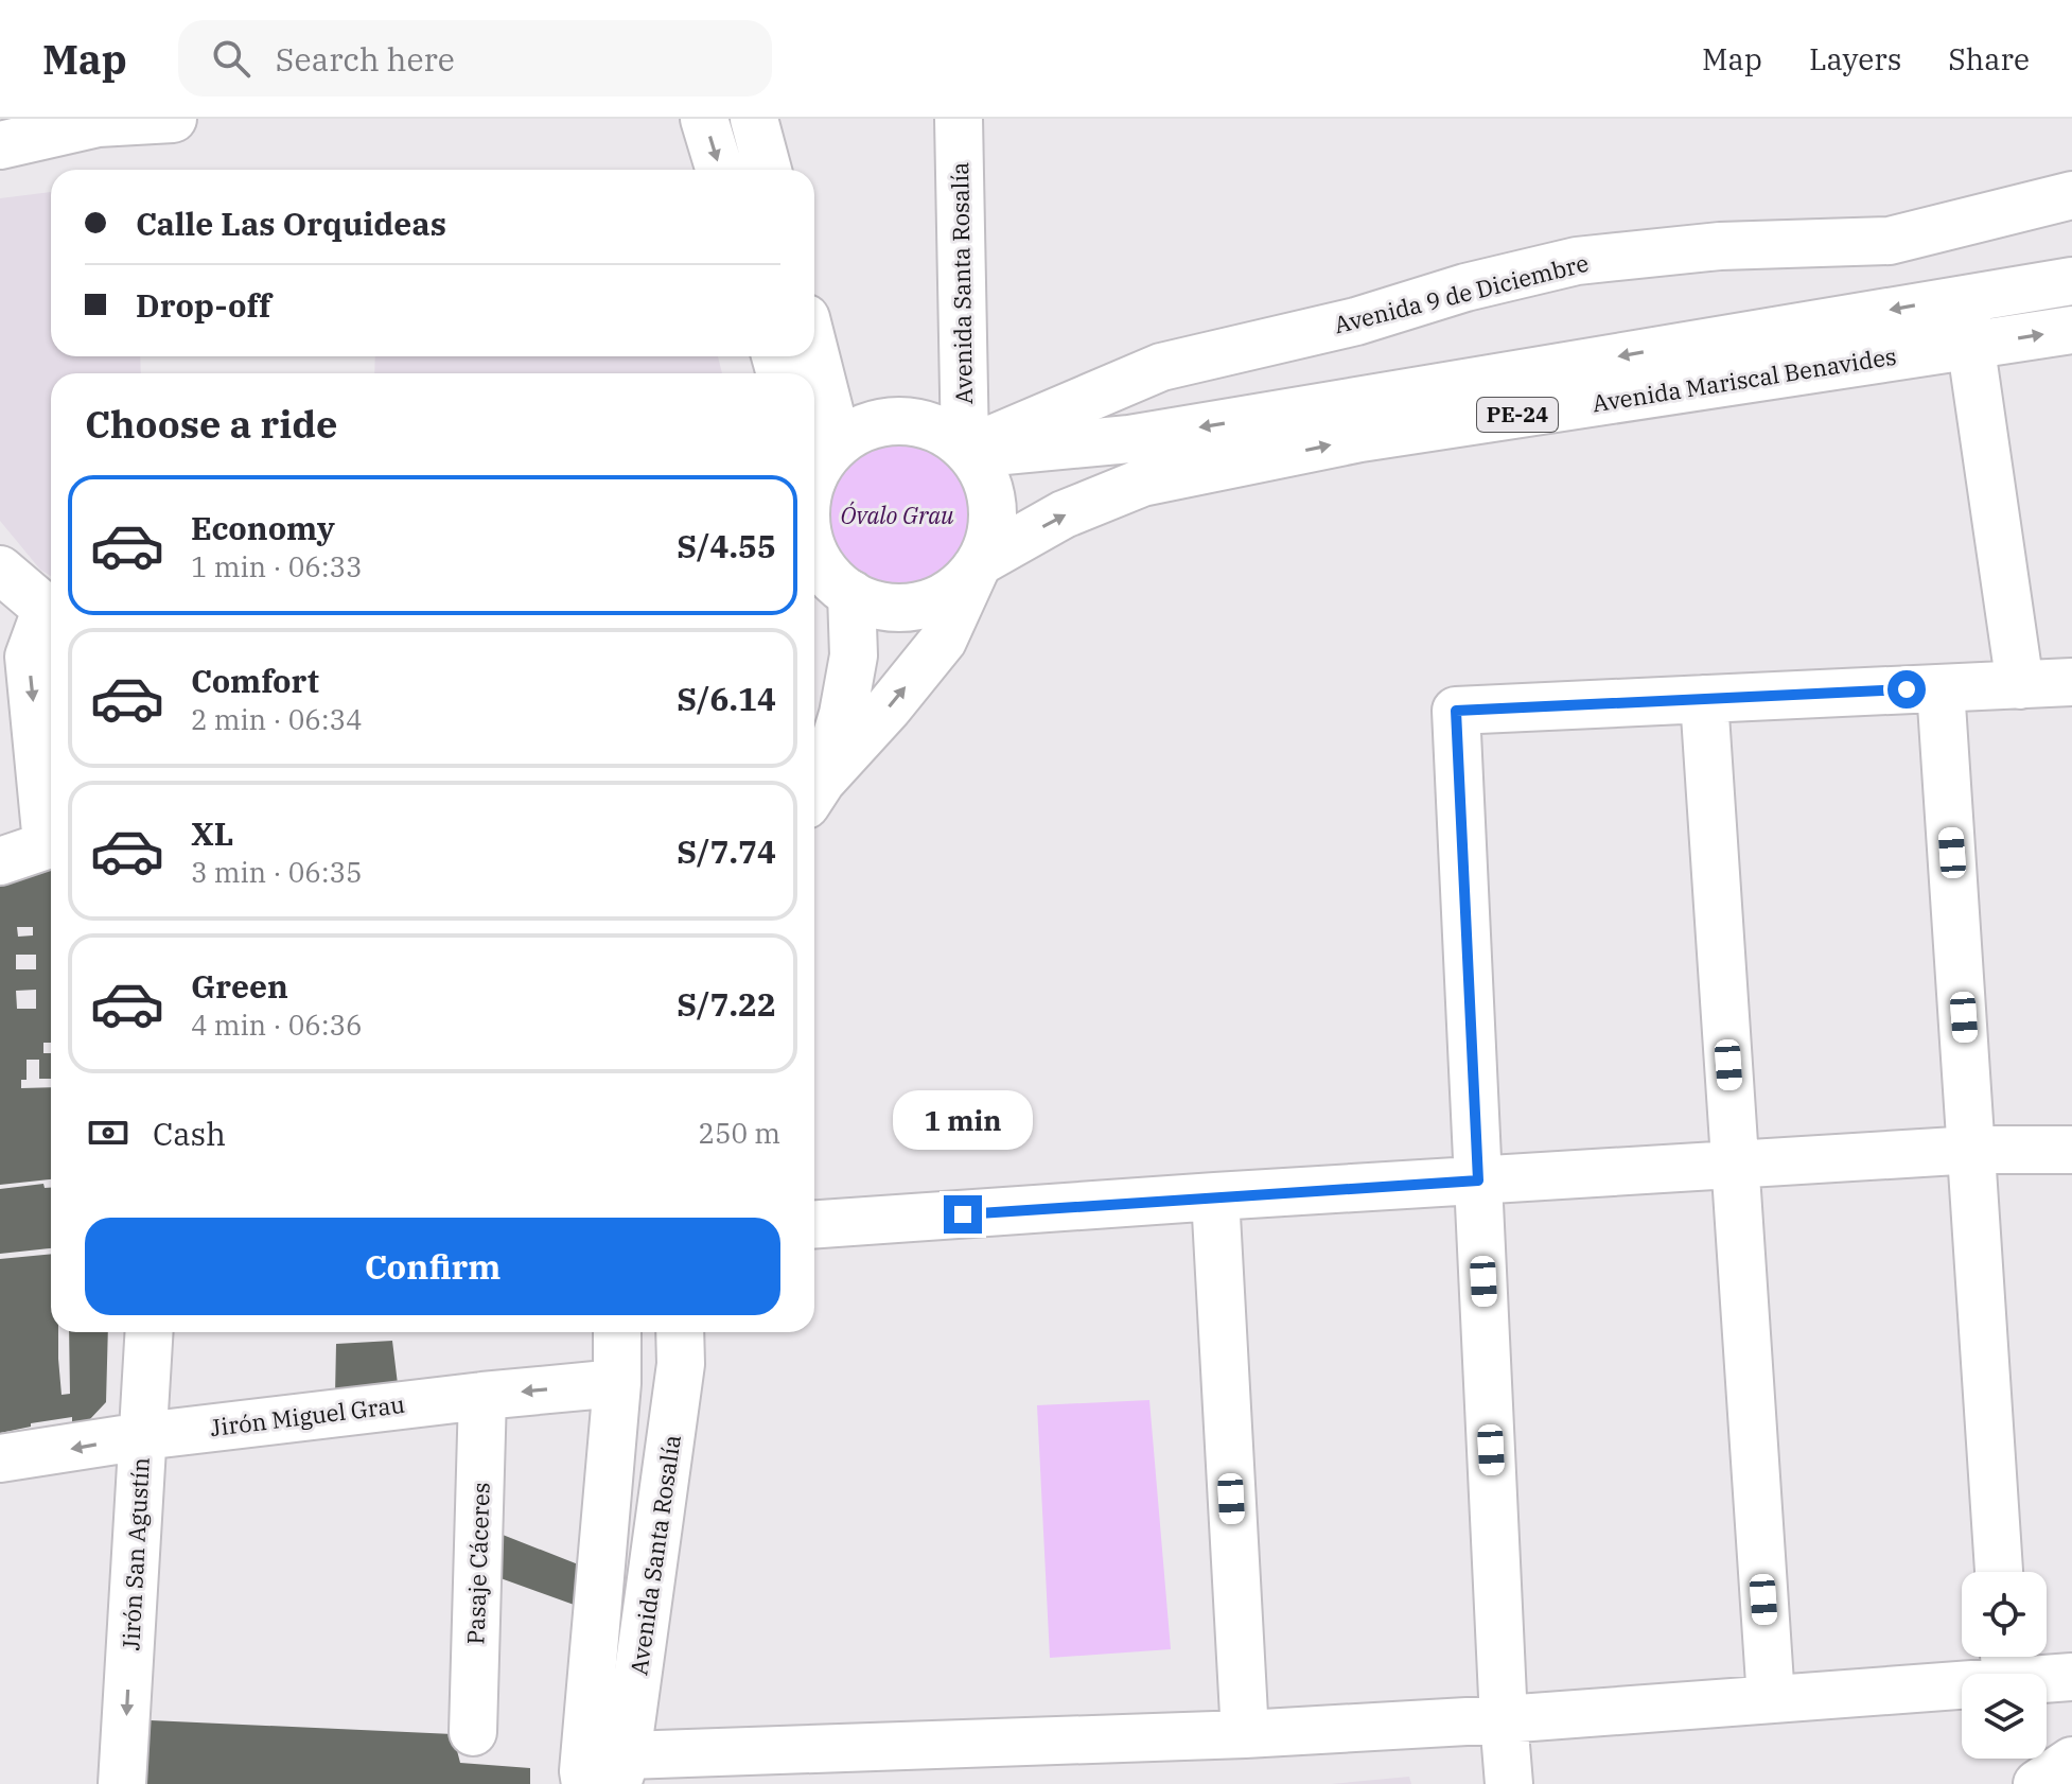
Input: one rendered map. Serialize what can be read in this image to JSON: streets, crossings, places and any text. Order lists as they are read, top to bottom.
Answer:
{
  "streets": {
    "main road": [
      "Avenida Santa Rosalía",
      "Avenida 9 de Diciembre",
      "Avenida Mariscal Benavides",
      "PE-24",
      "Jirón Miguel Grau",
      "Jirón San Agustín",
      "Pasaje Cáceres"
    ]
  },
  "crossings": [
    ["Avenida Santa Rosalía", "Avenida 9 de Diciembre"],
    ["Avenida Santa Rosalía", "Avenida Mariscal Benavides"],
    ["Avenida 9 de Diciembre", "Avenida Mariscal Benavides"],
    ["Jirón Miguel Grau", "Jirón San Agustín"],
    ["Jirón Miguel Grau", "Pasaje Cáceres"]
  ],
  "one_way": ["Jirón Miguel Grau", "Jirón San Agustín"],
  "parks": ["Óvalo Grau"],
  "page": {
    "header": "Map",
    "search": "Search here",
    "nav": ["Map", "Layers", "Share"],
    "banner": ["Calle Las Orquideas", "Drop-off"],
    "heading": "Choose a ride",
    "list": [
      {
        "name": "Economy",
        "note": "1 min · 06:33",
        "value": "S/4.55"
      },
      {
        "name": "Comfort",
        "note": "2 min · 06:34",
        "value": "S/6.14"
      },
      {
        "name": "XL",
        "note": "3 min · 06:35",
        "value": "S/7.74"
      },
      {
        "name": "Green",
        "note": "4 min · 06:36",
        "value": "S/7.22"
      }
    ],
    "pay": ["Cash", "250 m"],
    "bubble": "1 min",
    "buttons": "Confirm"
  }
}
